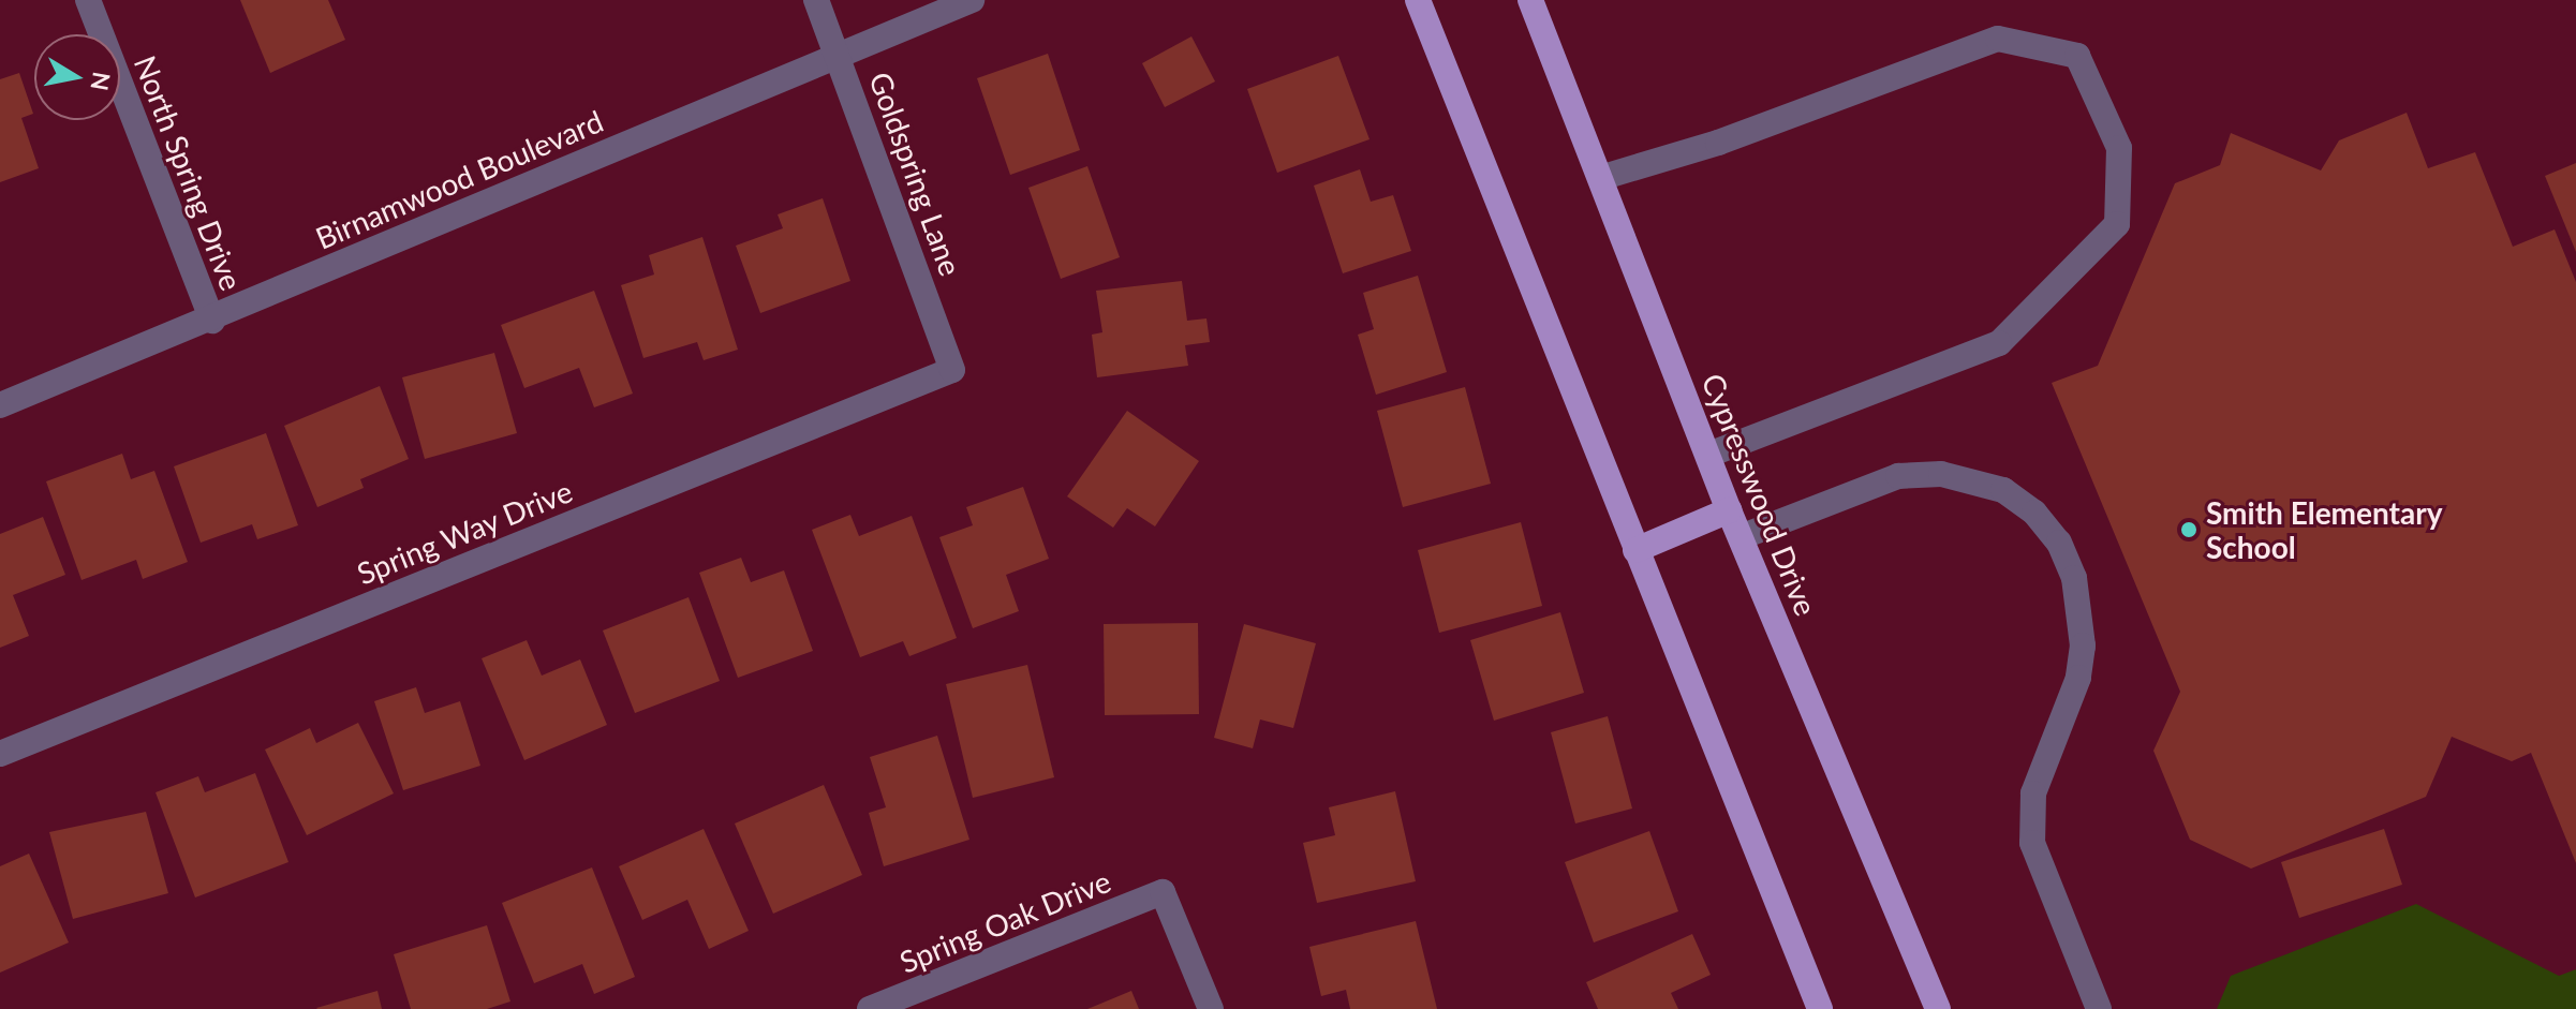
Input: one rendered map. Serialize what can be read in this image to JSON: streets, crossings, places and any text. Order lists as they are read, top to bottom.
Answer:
{
  "streets": {
    "main road": ["Cypresswood Drive"],
    "street": [
      "North Spring Drive",
      "Goldspring Lane",
      "Birnamwood Boulevard",
      "Spring Way Drive",
      "Spring Oak Drive"
    ]
  },
  "crossings": [
    ["North Spring Drive", "Birnamwood Boulevard"],
    ["Goldspring Lane", "Birnamwood Boulevard"],
    ["Goldspring Lane", "Spring Way Drive"]
  ],
  "places": ["Smith Elementary School"],
  "north": "right"
}
